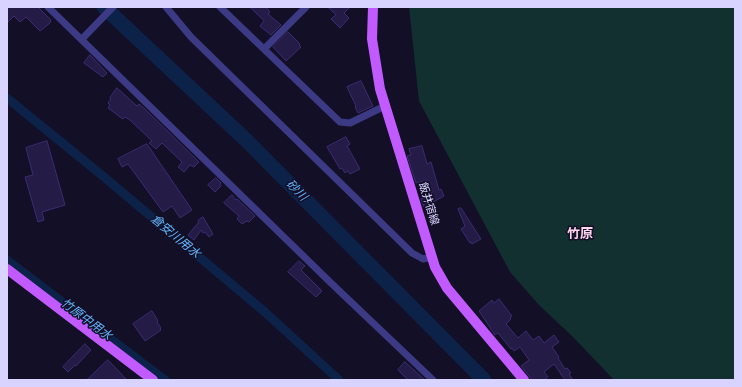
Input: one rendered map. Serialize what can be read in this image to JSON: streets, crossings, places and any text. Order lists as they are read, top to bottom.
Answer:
{
  "streets": {
    "main road": ["飯井宿線"]
  },
  "districts": ["竹原"],
  "water": ["砂川", "倉安川用水", "竹原中用水"]
}
